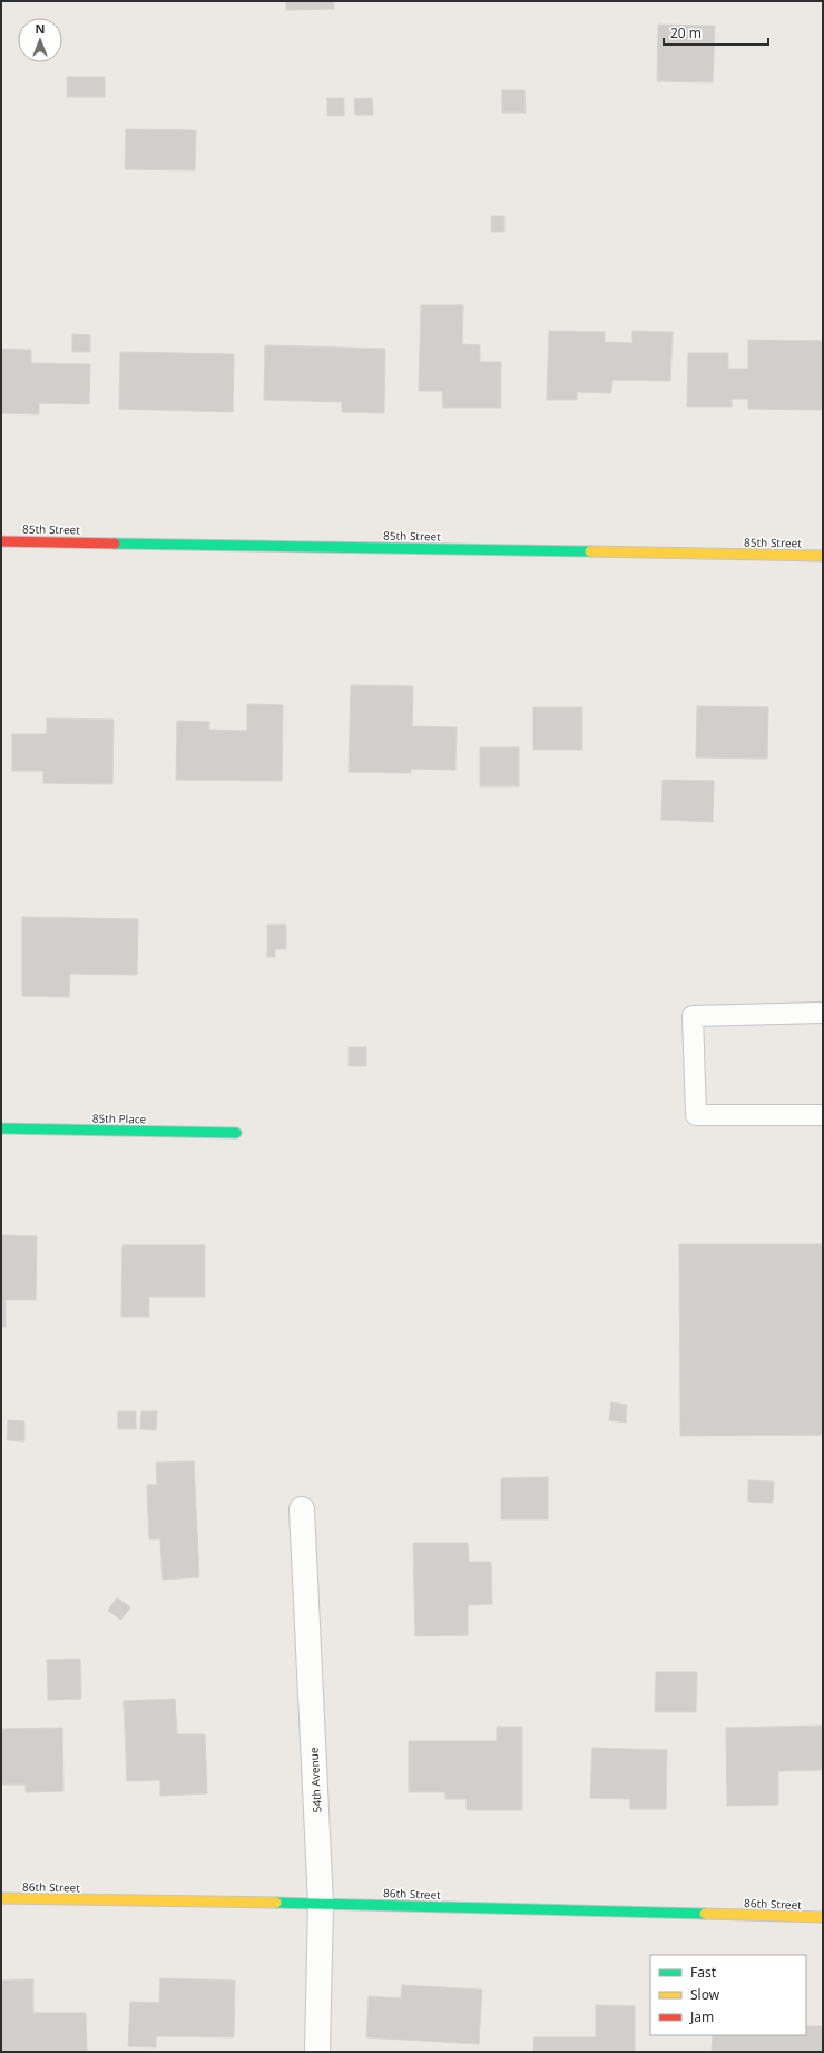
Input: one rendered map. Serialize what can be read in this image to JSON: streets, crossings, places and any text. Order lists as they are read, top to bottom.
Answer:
{
  "streets": {
    "street": [
      "85th Street",
      "85th Place",
      "54th Avenue",
      "86th Street"
    ]
  },
  "crossings": [
    ["54th Avenue", "86th Street"]
  ],
  "legend": ["Fast", "Slow", "Jam"],
  "scale_bar": "20 m",
  "north": "top"
}
